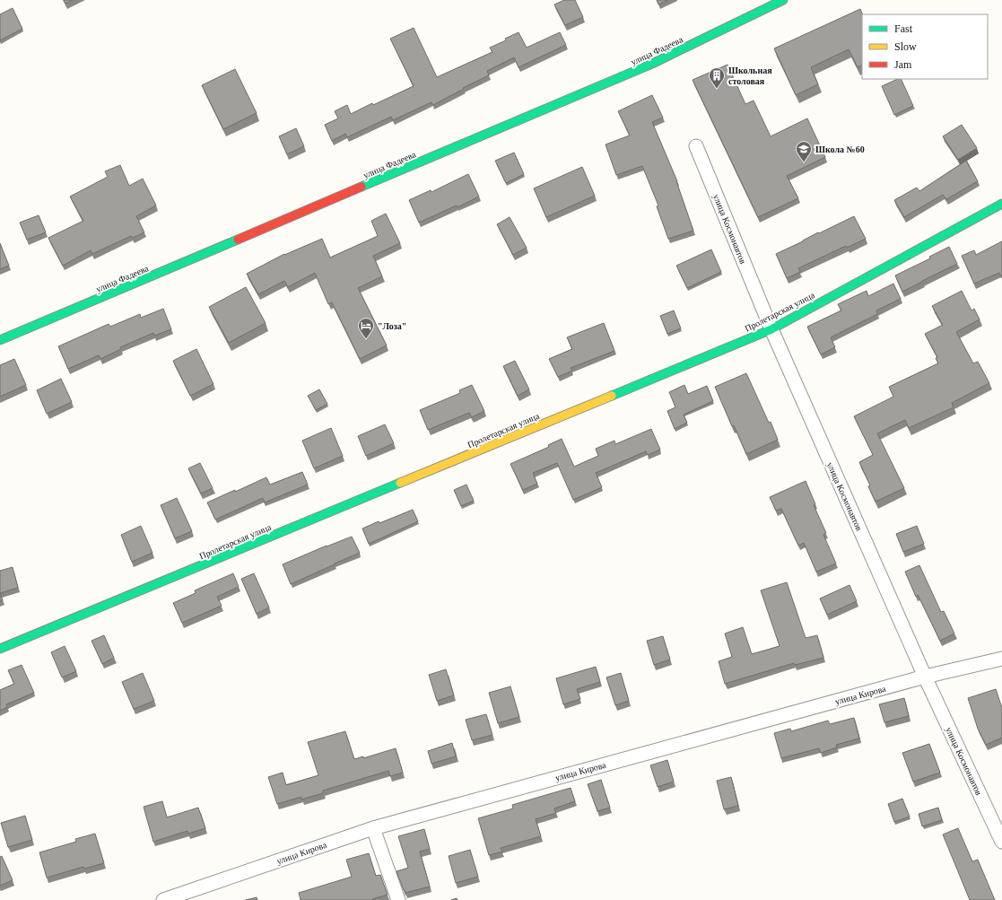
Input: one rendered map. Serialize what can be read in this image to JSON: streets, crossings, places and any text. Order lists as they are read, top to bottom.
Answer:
{
  "streets": {
    "street": [
      "улица Фадеева",
      "улица Космонавтов",
      "Пролетарская улица",
      "улица Кирова"
    ]
  },
  "crossings": [
    ["улица Космонавтов", "Пролетарская улица"],
    ["улица Космонавтов", "улица Кирова"]
  ],
  "places": {
    "building": ["Школьная столовая"],
    "school or university": ["Школа №60"],
    "hotel": ["\"Лоза\""]
  },
  "legend": ["Fast", "Slow", "Jam"]
}
